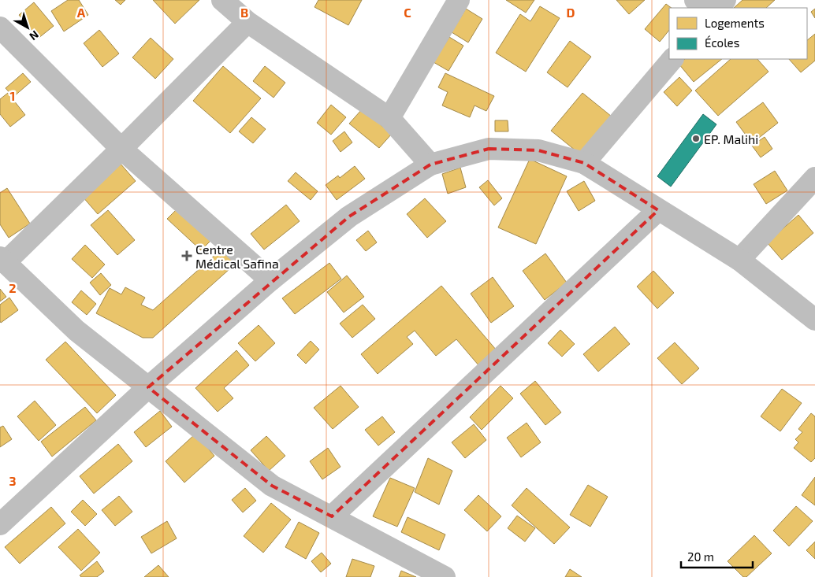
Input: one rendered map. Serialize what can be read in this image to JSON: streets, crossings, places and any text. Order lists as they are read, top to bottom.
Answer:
{
  "places": {
    "other": ["EP. Malihi"],
    "health": ["Centre Médical Safina"]
  },
  "legend": ["Logements", "Écoles"],
  "scale_bar": "20 m",
  "north": "bottom right",
  "grid": {
    "columns": [
      "A",
      "B",
      "C",
      "D"
    ],
    "rows": ["1", "2", "3"]
  }
}
